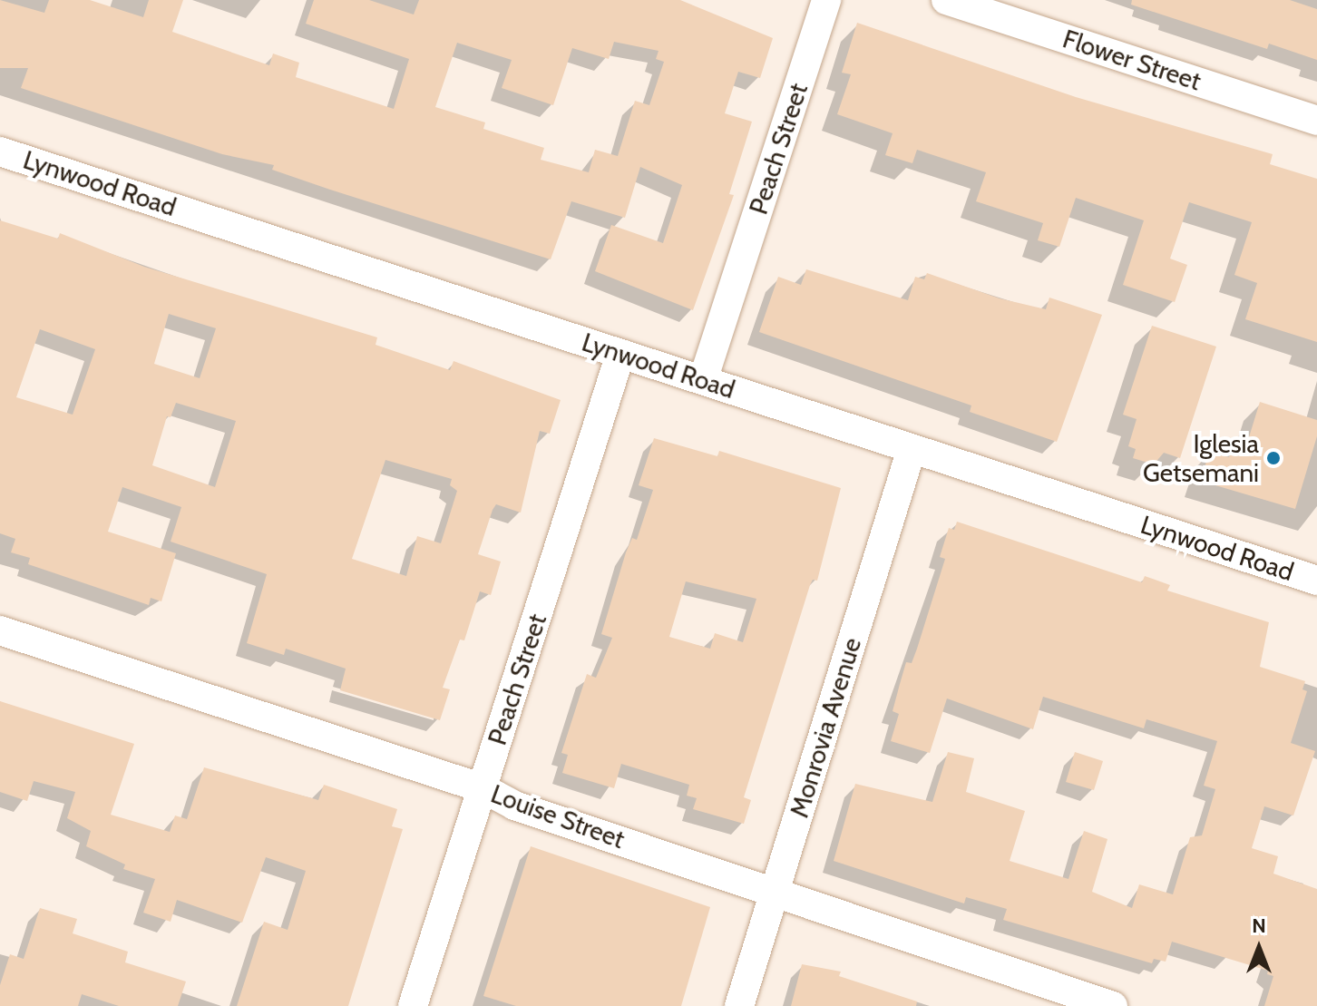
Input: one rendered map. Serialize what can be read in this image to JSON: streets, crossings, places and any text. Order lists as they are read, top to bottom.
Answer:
{
  "streets": {
    "street": [
      "Flower Street",
      "Peach Street",
      "Lynwood Road",
      "Monrovia Avenue",
      "Louise Street"
    ]
  },
  "crossings": [
    ["Peach Street", "Lynwood Road"],
    ["Peach Street", "Louise Street"],
    ["Lynwood Road", "Monrovia Avenue"],
    ["Monrovia Avenue", "Louise Street"]
  ],
  "places": ["Iglesia Getsemani"],
  "north": "top"
}
